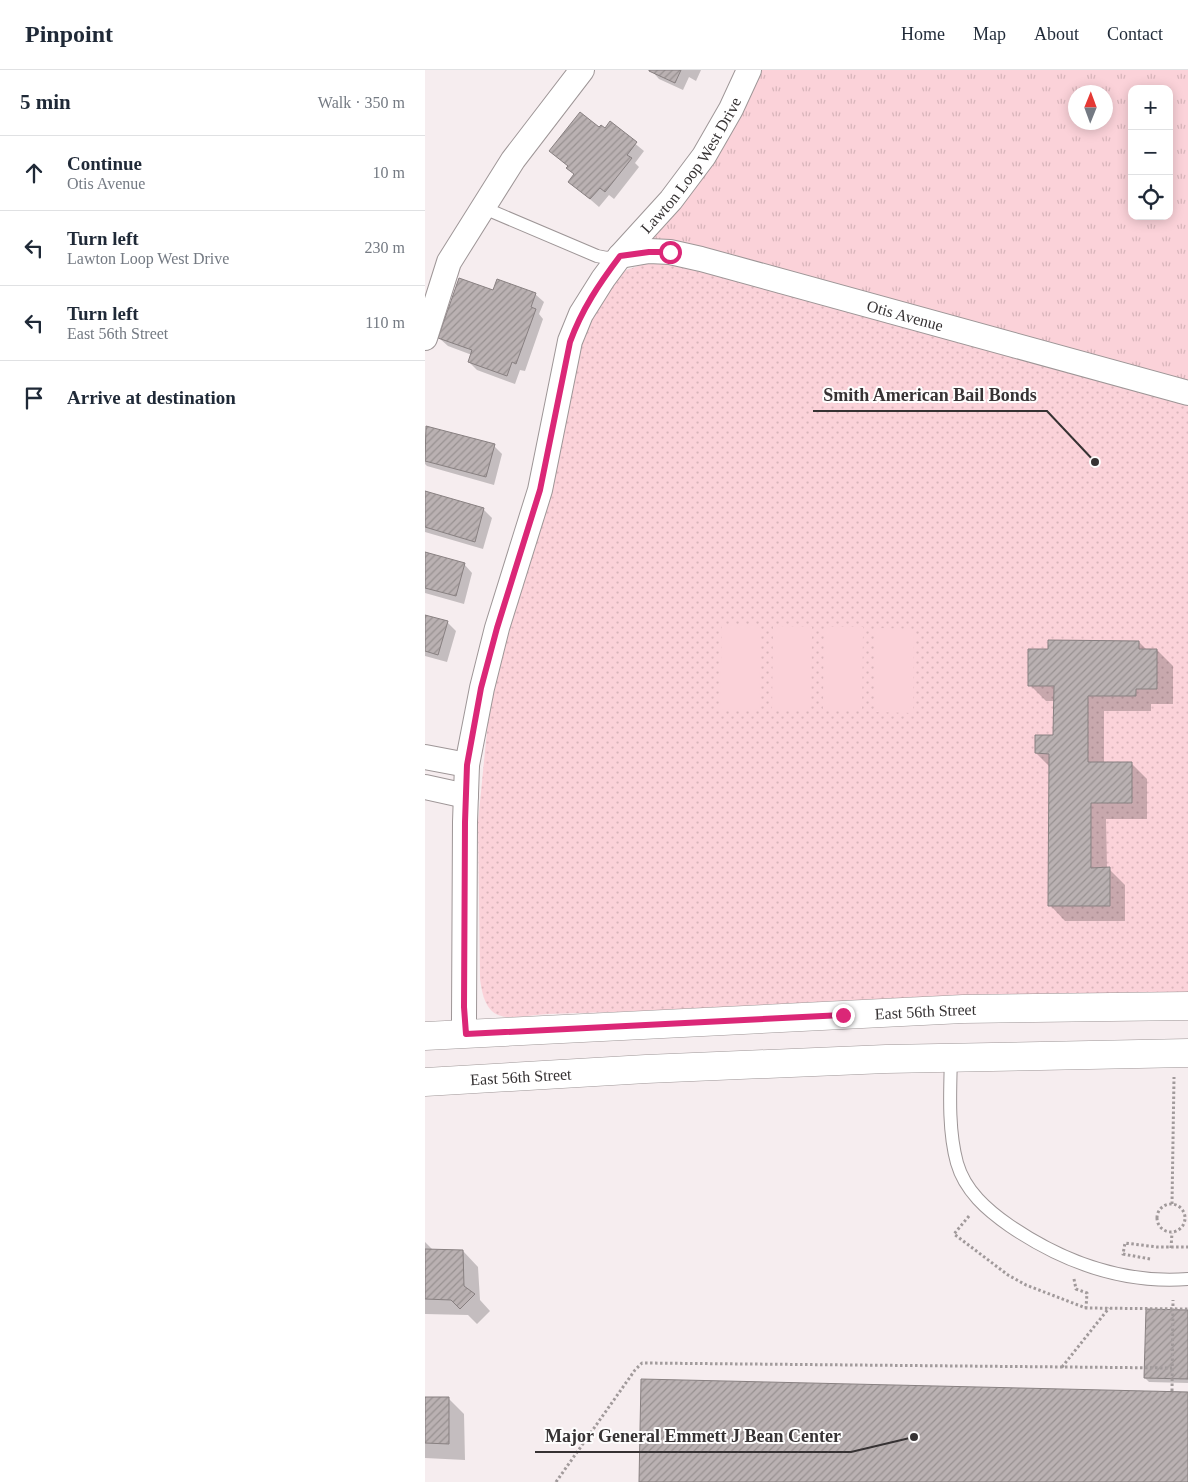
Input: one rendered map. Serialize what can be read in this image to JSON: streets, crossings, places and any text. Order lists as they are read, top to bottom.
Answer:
{
  "streets": {
    "main road": ["East 56th Street"],
    "street": ["Lawton Loop West Drive", "Otis Avenue"]
  },
  "crossings": [
    ["Lawton Loop West Drive", "Otis Avenue"],
    ["Lawton Loop West Drive", "East 56th Street"]
  ],
  "places": ["Smith American Bail Bonds", "Major General Emmett J Bean Center"],
  "north": "top",
  "page": {
    "header": "Pinpoint",
    "nav": [
      "Home",
      "Map",
      "About",
      "Contact"
    ],
    "heading": ["5 min", "Walk · 350 m"],
    "map_buttons": ["+", "−"],
    "list": [
      ["Continue", "Otis Avenue", "10 m"],
      ["Turn left", "Lawton Loop West Drive", "230 m"],
      ["Turn left", "East 56th Street", "110 m"],
      "Arrive at destination"
    ]
  }
}
